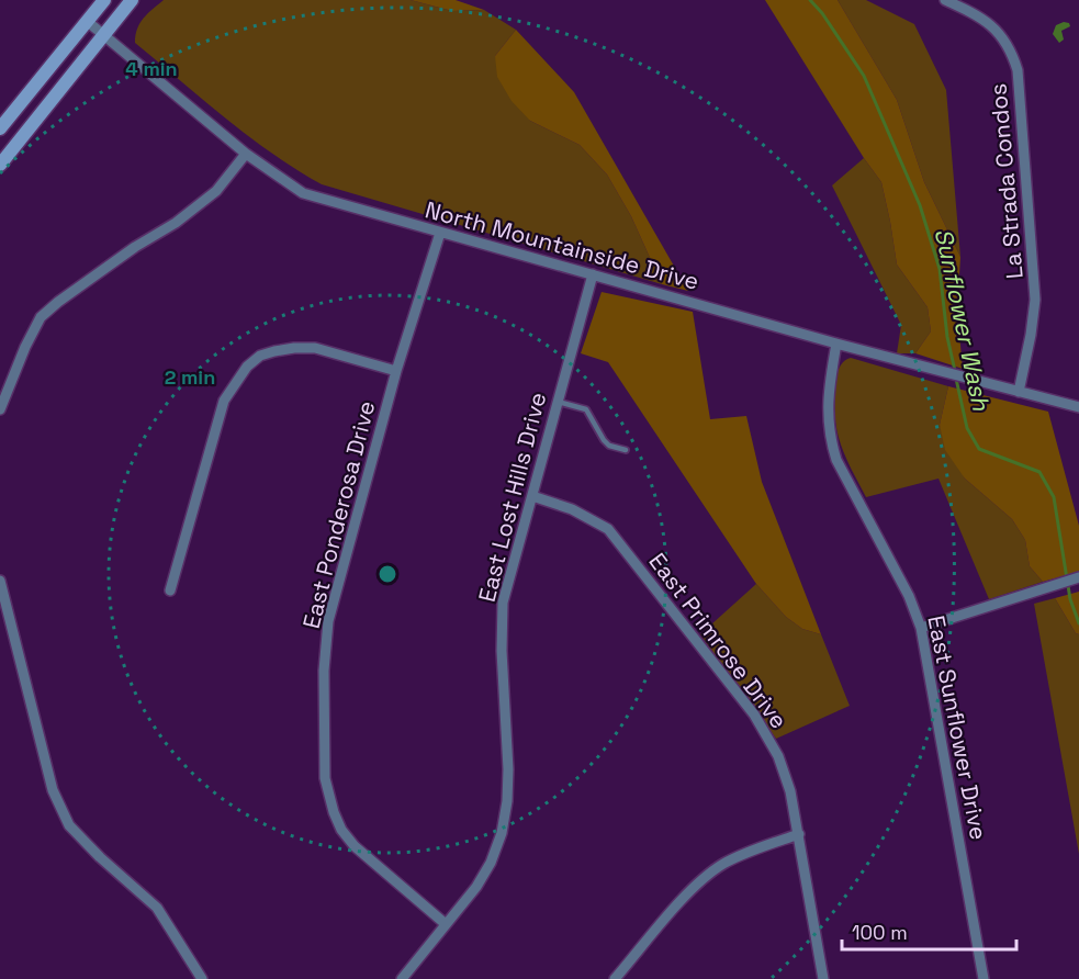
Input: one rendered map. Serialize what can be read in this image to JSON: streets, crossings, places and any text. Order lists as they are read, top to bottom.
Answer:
{
  "streets": {
    "street": [
      "La Strada Condos",
      "North Mountainside Drive",
      "East Lost Hills Drive",
      "East Ponderosa Drive",
      "East Primrose Drive",
      "East Sunflower Drive"
    ]
  },
  "crossings": [
    ["La Strada Condos", "North Mountainside Drive"],
    ["North Mountainside Drive", "East Lost Hills Drive"],
    ["North Mountainside Drive", "East Ponderosa Drive"],
    ["North Mountainside Drive", "East Sunflower Drive"],
    ["East Lost Hills Drive", "East Ponderosa Drive"],
    ["East Lost Hills Drive", "East Primrose Drive"]
  ],
  "water": ["Sunflower Wash"],
  "scale_bar": "100 m",
  "rings": ["4 min", "2 min"]
}
